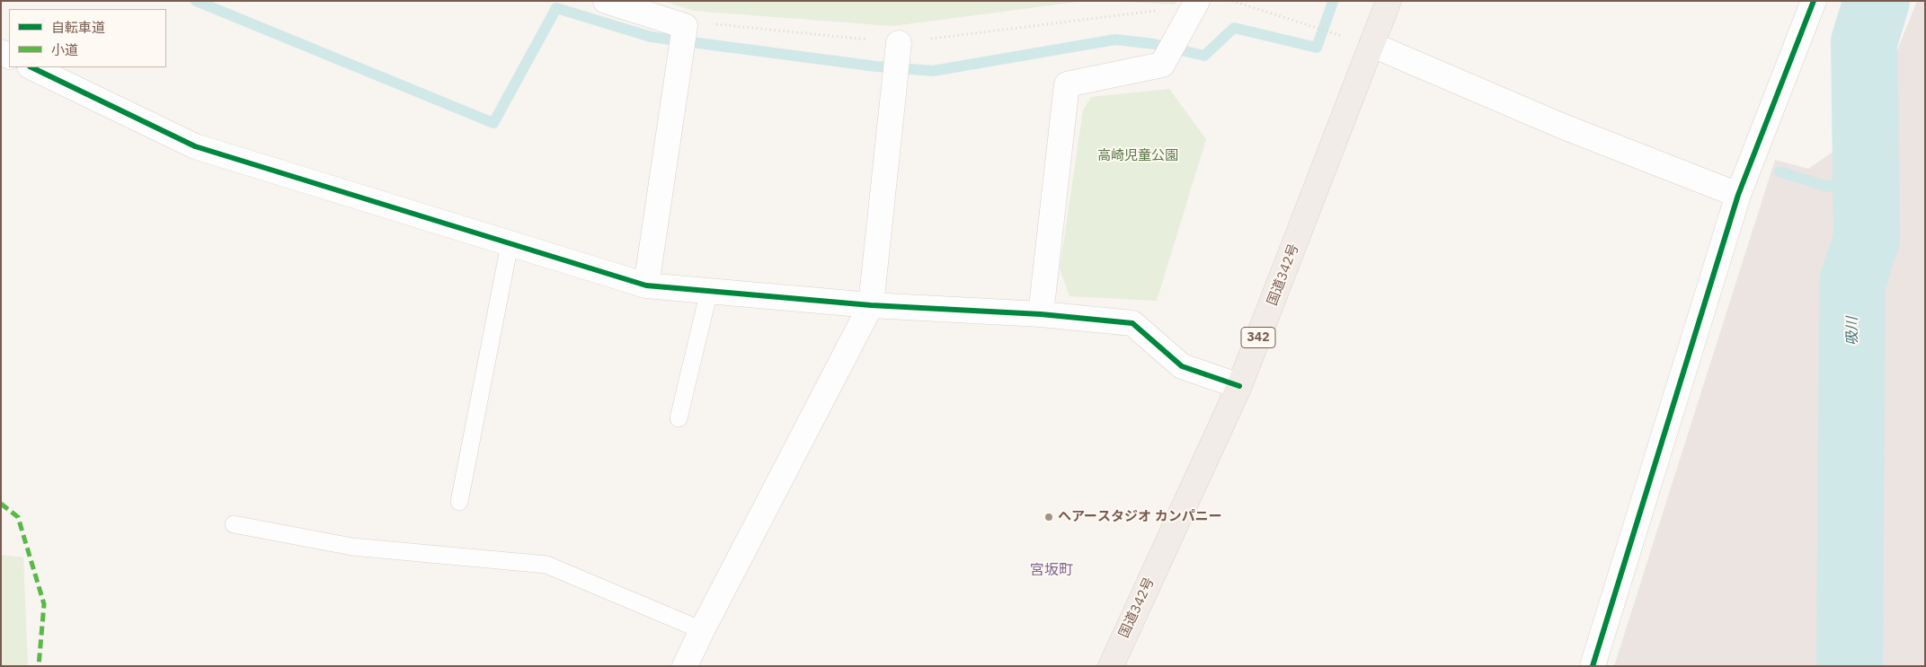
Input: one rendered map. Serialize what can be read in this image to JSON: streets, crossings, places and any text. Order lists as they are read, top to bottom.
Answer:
{
  "streets": {
    "highway": ["国道342号", "342"]
  },
  "districts": ["宮坂町"],
  "water": ["吸川"],
  "parks": ["高崎児童公園"],
  "places": ["ヘアースタジオ カンパニー"],
  "legend": ["自転車道", "小道"]
}
